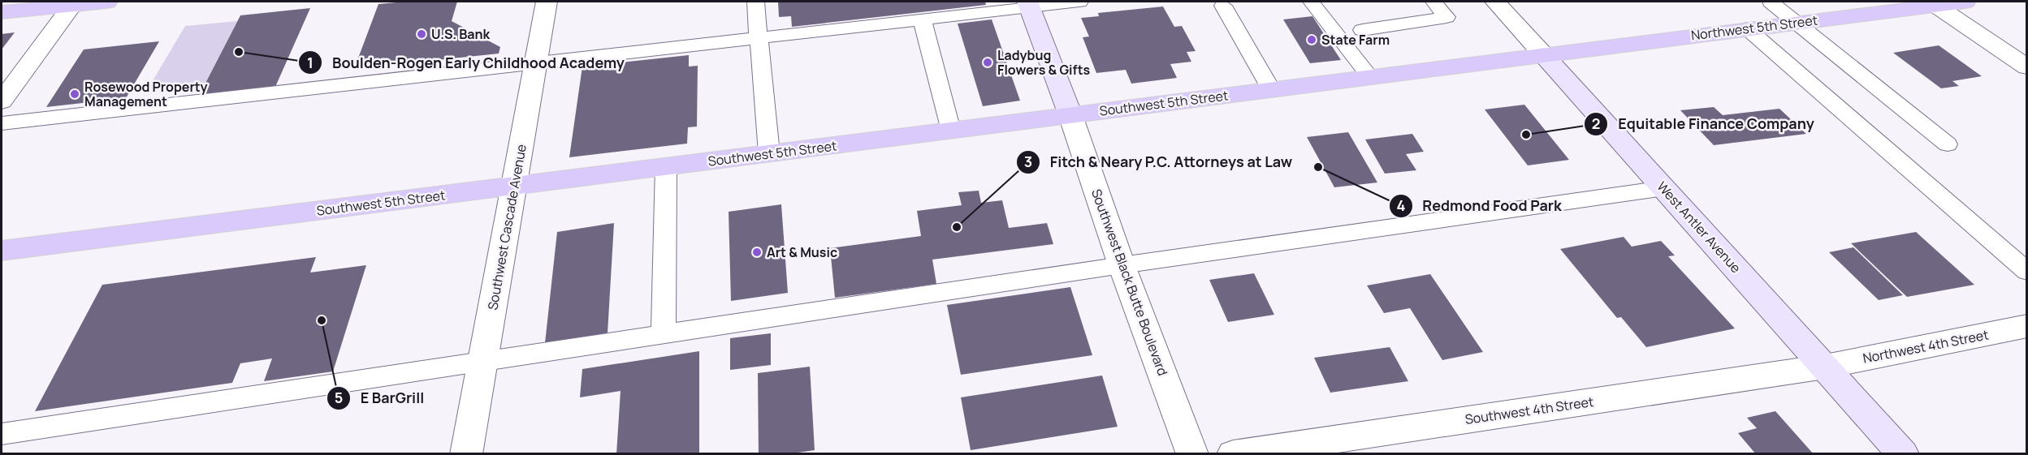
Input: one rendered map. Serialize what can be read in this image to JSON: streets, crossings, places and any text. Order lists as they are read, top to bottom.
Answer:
{
  "streets": {
    "main road": ["Northwest 5th Street", "Southwest 5th Street"],
    "street": [
      "Southwest Cascade Avenue",
      "West Antler Avenue",
      "Southwest Black Butte Boulevard",
      "Northwest 4th Street",
      "Southwest 4th Street"
    ]
  },
  "crossings": [
    ["Northwest 5th Street", "Southwest 5th Street"],
    ["Northwest 5th Street", "West Antler Avenue"],
    ["Southwest 5th Street", "Southwest Cascade Avenue"],
    ["Southwest 5th Street", "West Antler Avenue"],
    ["Southwest 5th Street", "Southwest Black Butte Boulevard"],
    ["West Antler Avenue", "Northwest 4th Street"],
    ["West Antler Avenue", "Southwest 4th Street"],
    ["Northwest 4th Street", "Southwest 4th Street"]
  ],
  "places": [
    "U.S. Bank",
    "State Farm",
    "Boulden-Rogen Early Childhood Academy",
    "Ladybug Flowers & Gifts",
    "Rosewood Property Management",
    "Equitable Finance Company",
    "Redmond Food Park",
    "Fitch & Neary P.C. Attorneys at Law",
    "Art & Music",
    "E BarGrill"
  ]
}
